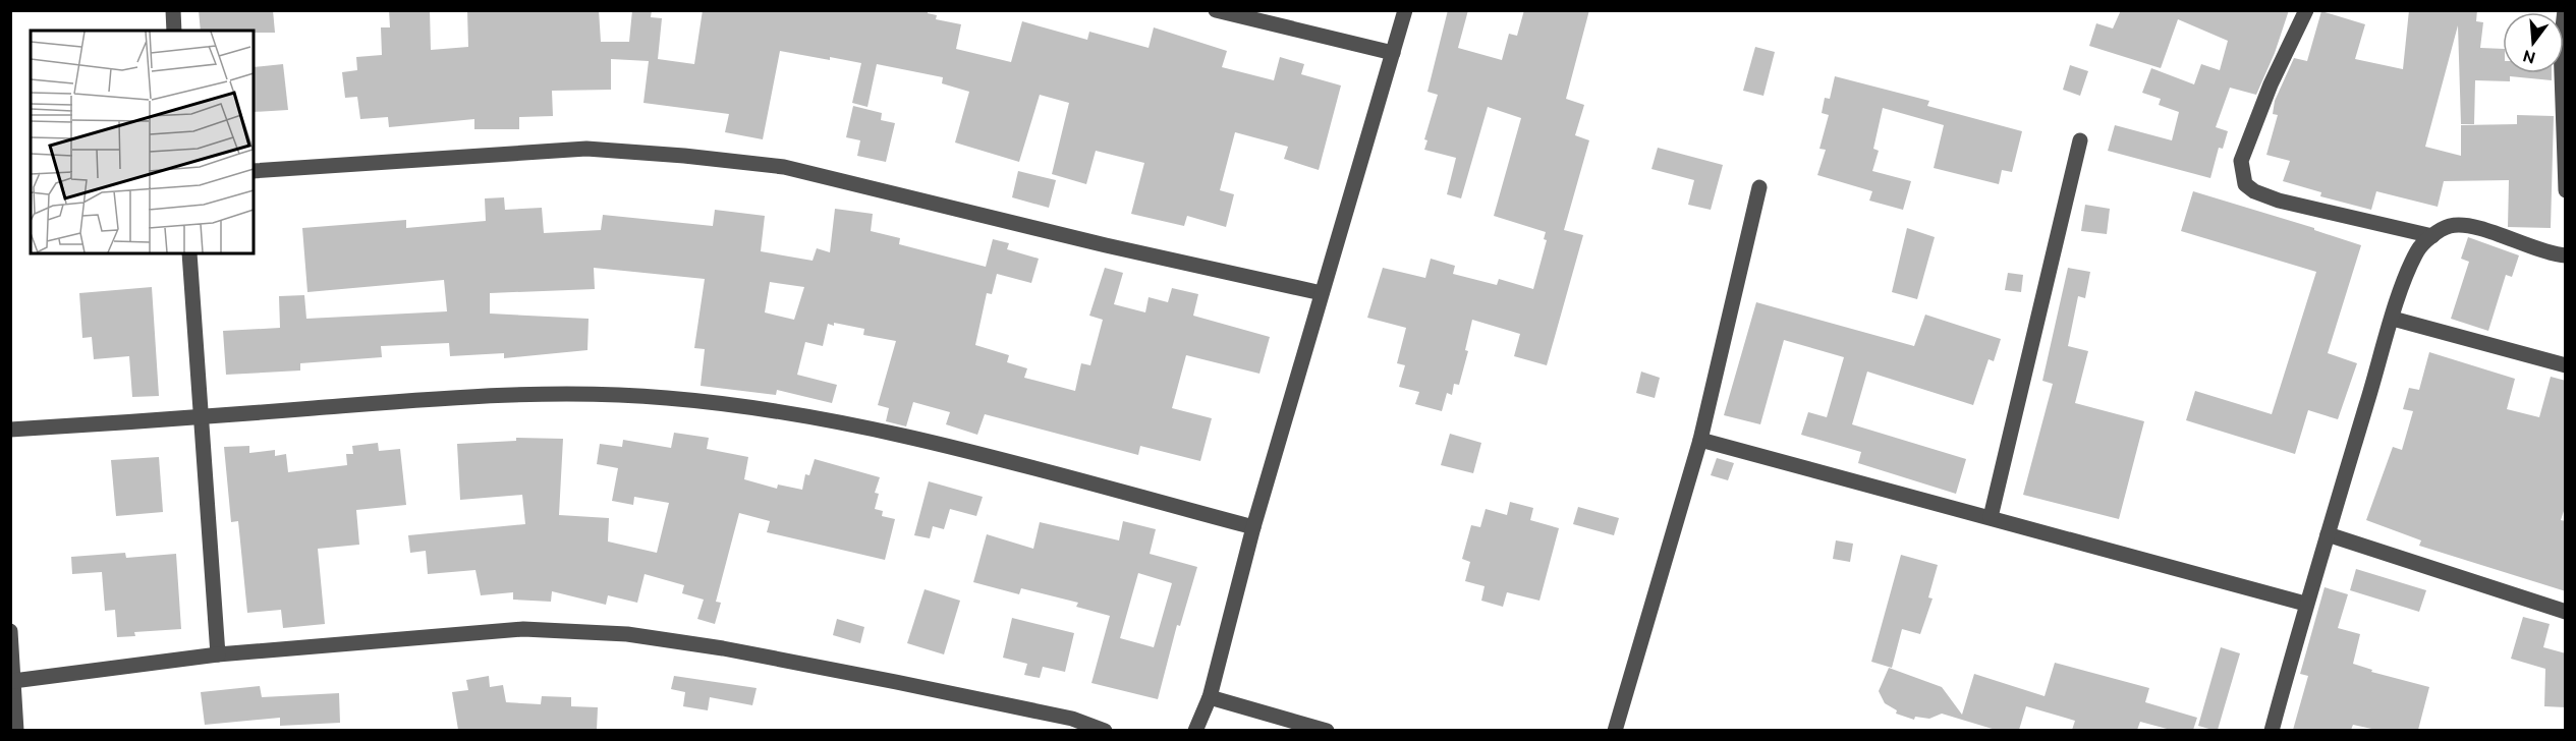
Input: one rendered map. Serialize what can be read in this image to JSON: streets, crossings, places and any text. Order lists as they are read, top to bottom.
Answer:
{
  "north": "bottom"
}
